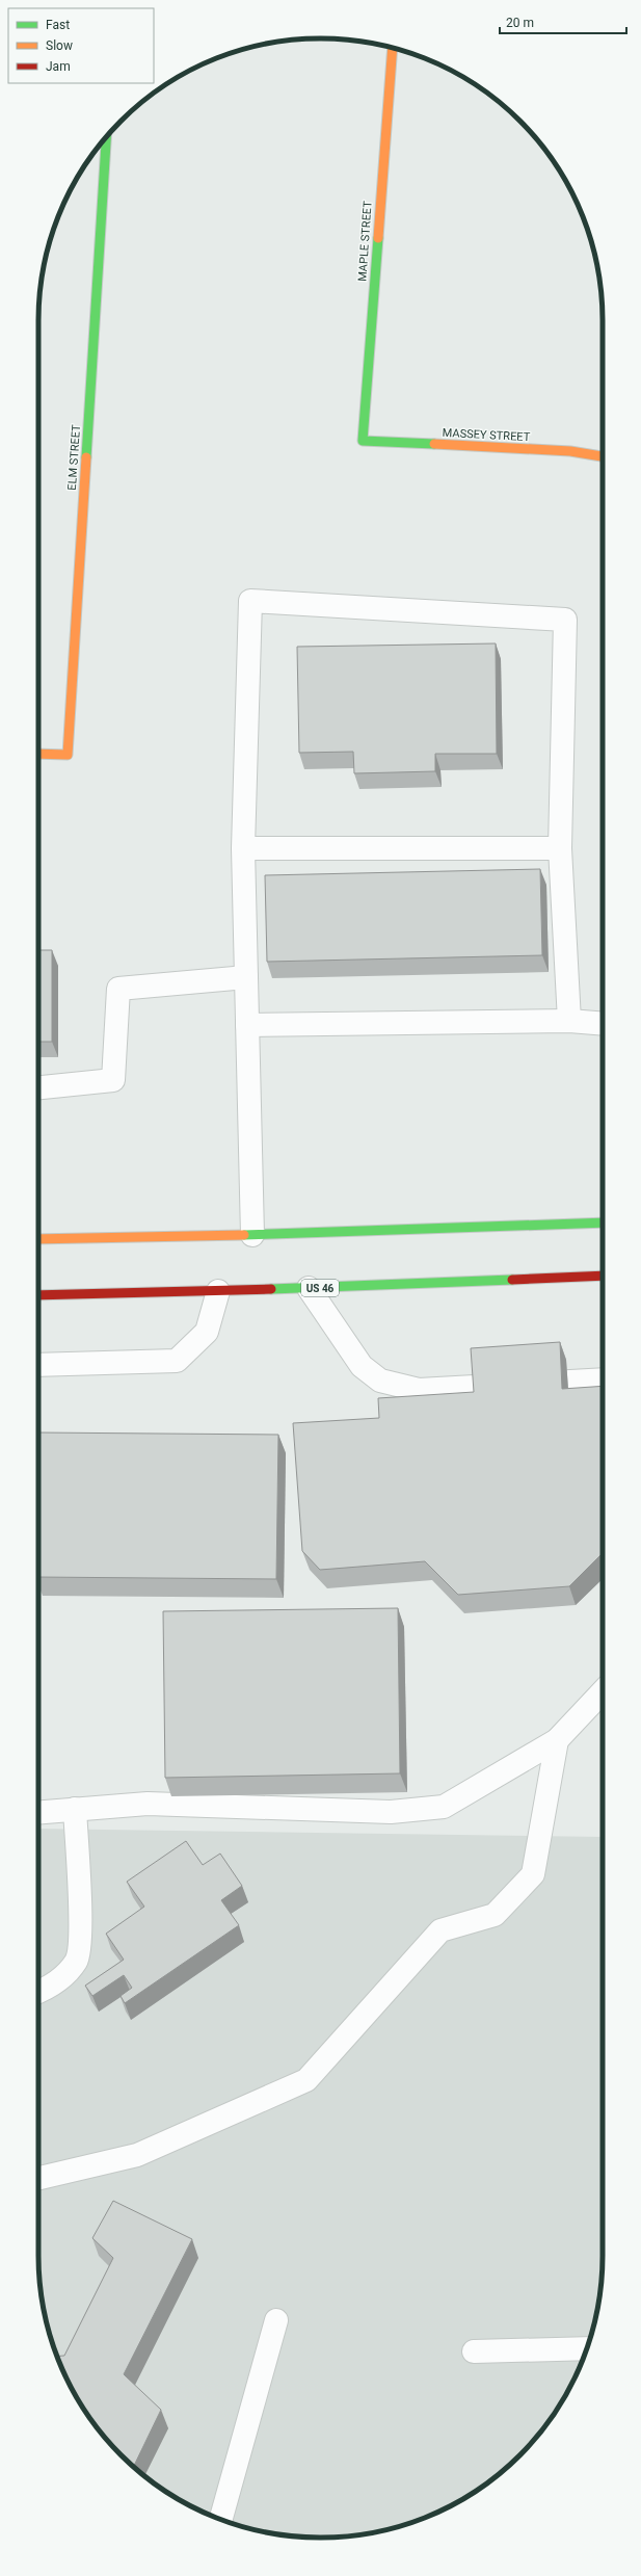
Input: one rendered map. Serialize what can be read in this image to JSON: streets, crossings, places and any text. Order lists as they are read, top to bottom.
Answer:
{
  "streets": {
    "main road": [
      "MAPLE STREET",
      "MASSEY STREET",
      "ELM STREET",
      "US 46"
    ]
  },
  "crossings": [
    ["MAPLE STREET", "MASSEY STREET"]
  ],
  "legend": ["Fast", "Slow", "Jam"],
  "scale_bar": "20 m"
}
